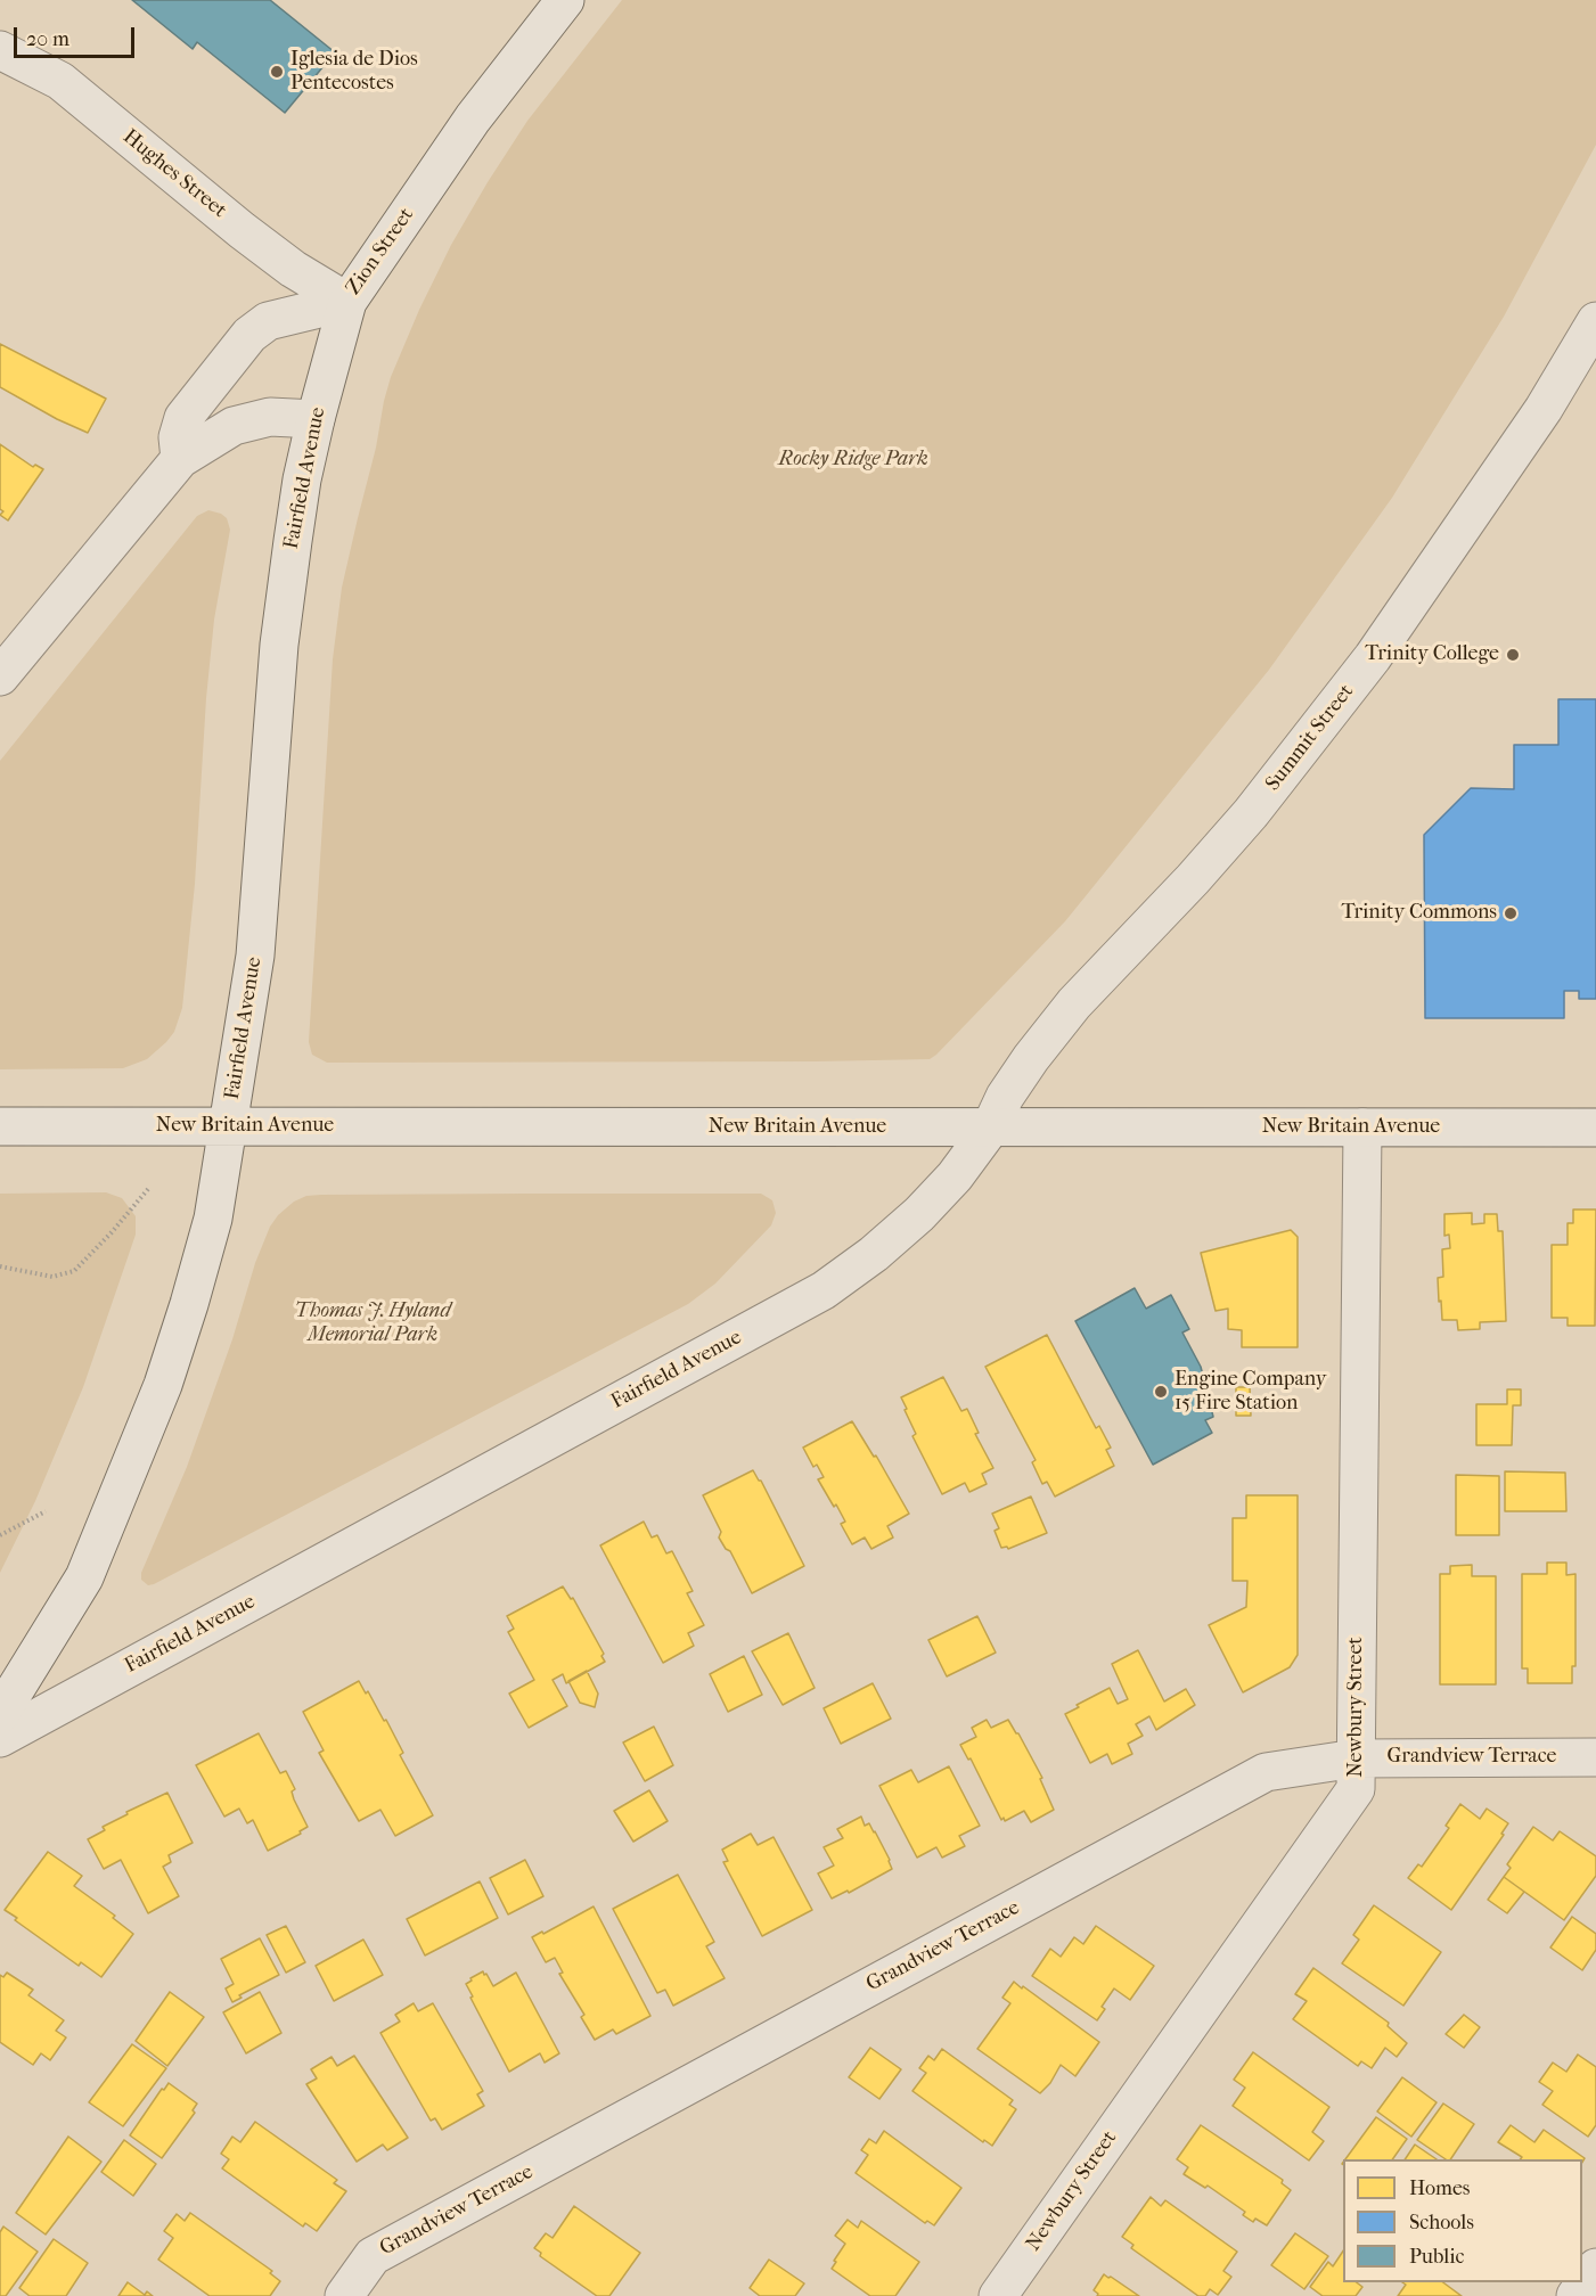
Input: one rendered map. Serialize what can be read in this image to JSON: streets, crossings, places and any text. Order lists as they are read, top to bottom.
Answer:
{
  "streets": {
    "street": [
      "Hughes Street",
      "Zion Street",
      "Fairfield Avenue",
      "Summit Street",
      "New Britain Avenue",
      "Newbury Street",
      "Grandview Terrace"
    ]
  },
  "crossings": [
    ["Hughes Street", "Zion Street"],
    ["Hughes Street", "Fairfield Avenue"],
    ["Zion Street", "Fairfield Avenue"],
    ["Fairfield Avenue", "Summit Street"],
    ["Fairfield Avenue", "New Britain Avenue"],
    ["Summit Street", "New Britain Avenue"],
    ["New Britain Avenue", "Newbury Street"],
    ["Newbury Street", "Grandview Terrace"]
  ],
  "parks": ["Rocky Ridge Park", "Thomas J. Hyland Memorial Park"],
  "places": [
    "Iglesia de Dios Pentecostes",
    "Trinity College",
    "Trinity Commons",
    "Engine Company 15 Fire Station"
  ],
  "legend": ["Homes", "Schools", "Public"],
  "scale_bar": "20 m"
}
